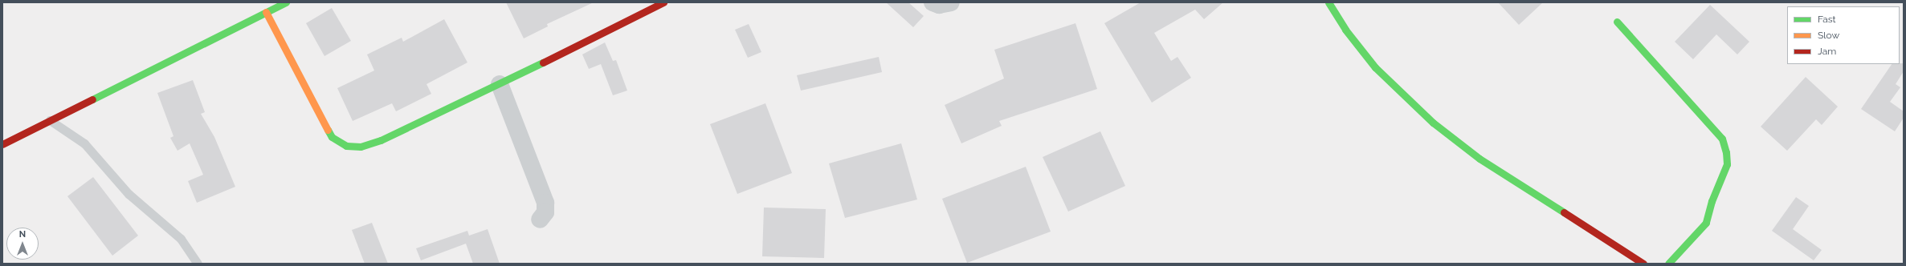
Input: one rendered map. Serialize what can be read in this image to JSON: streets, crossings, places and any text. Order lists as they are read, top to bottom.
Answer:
{
  "legend": ["Fast", "Slow", "Jam"],
  "north": "top"
}
